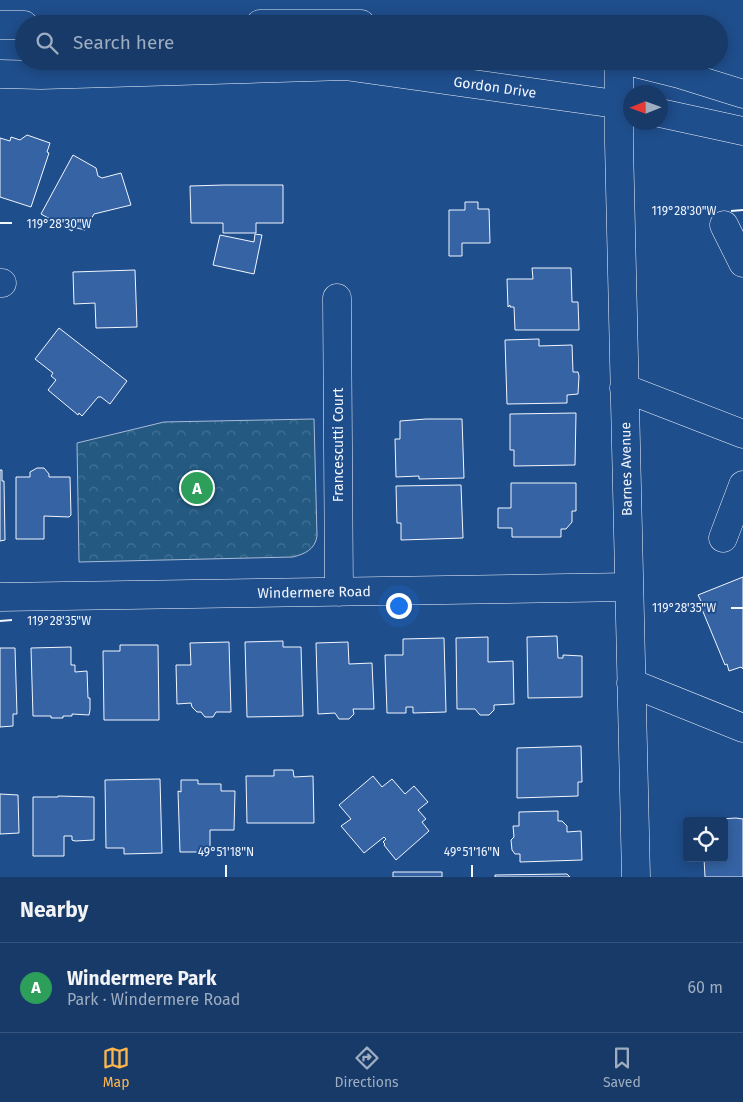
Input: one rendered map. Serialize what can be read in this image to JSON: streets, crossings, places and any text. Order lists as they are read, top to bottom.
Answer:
{
  "streets": {
    "street": [
      "Gordon Drive",
      "Francescutti Court",
      "Barnes Avenue",
      "Windermere Road"
    ]
  },
  "crossings": [
    ["Francescutti Court", "Windermere Road"],
    ["Barnes Avenue", "Windermere Road"]
  ],
  "north": "left",
  "page": {
    "search": "Search here",
    "pins": "A",
    "heading": "Nearby",
    "list": [
      {
        "mark": "A",
        "name": "Windermere Park",
        "note": "Park · Windermere Road",
        "value": "60 m"
      }
    ],
    "nav": ["Map", "Directions", "Saved"]
  },
  "coordinates": [
    "119°28'30\"W",
    "119°28'35\"W",
    "49°51'18\"N",
    "49°51'16\"N"
  ]
}
